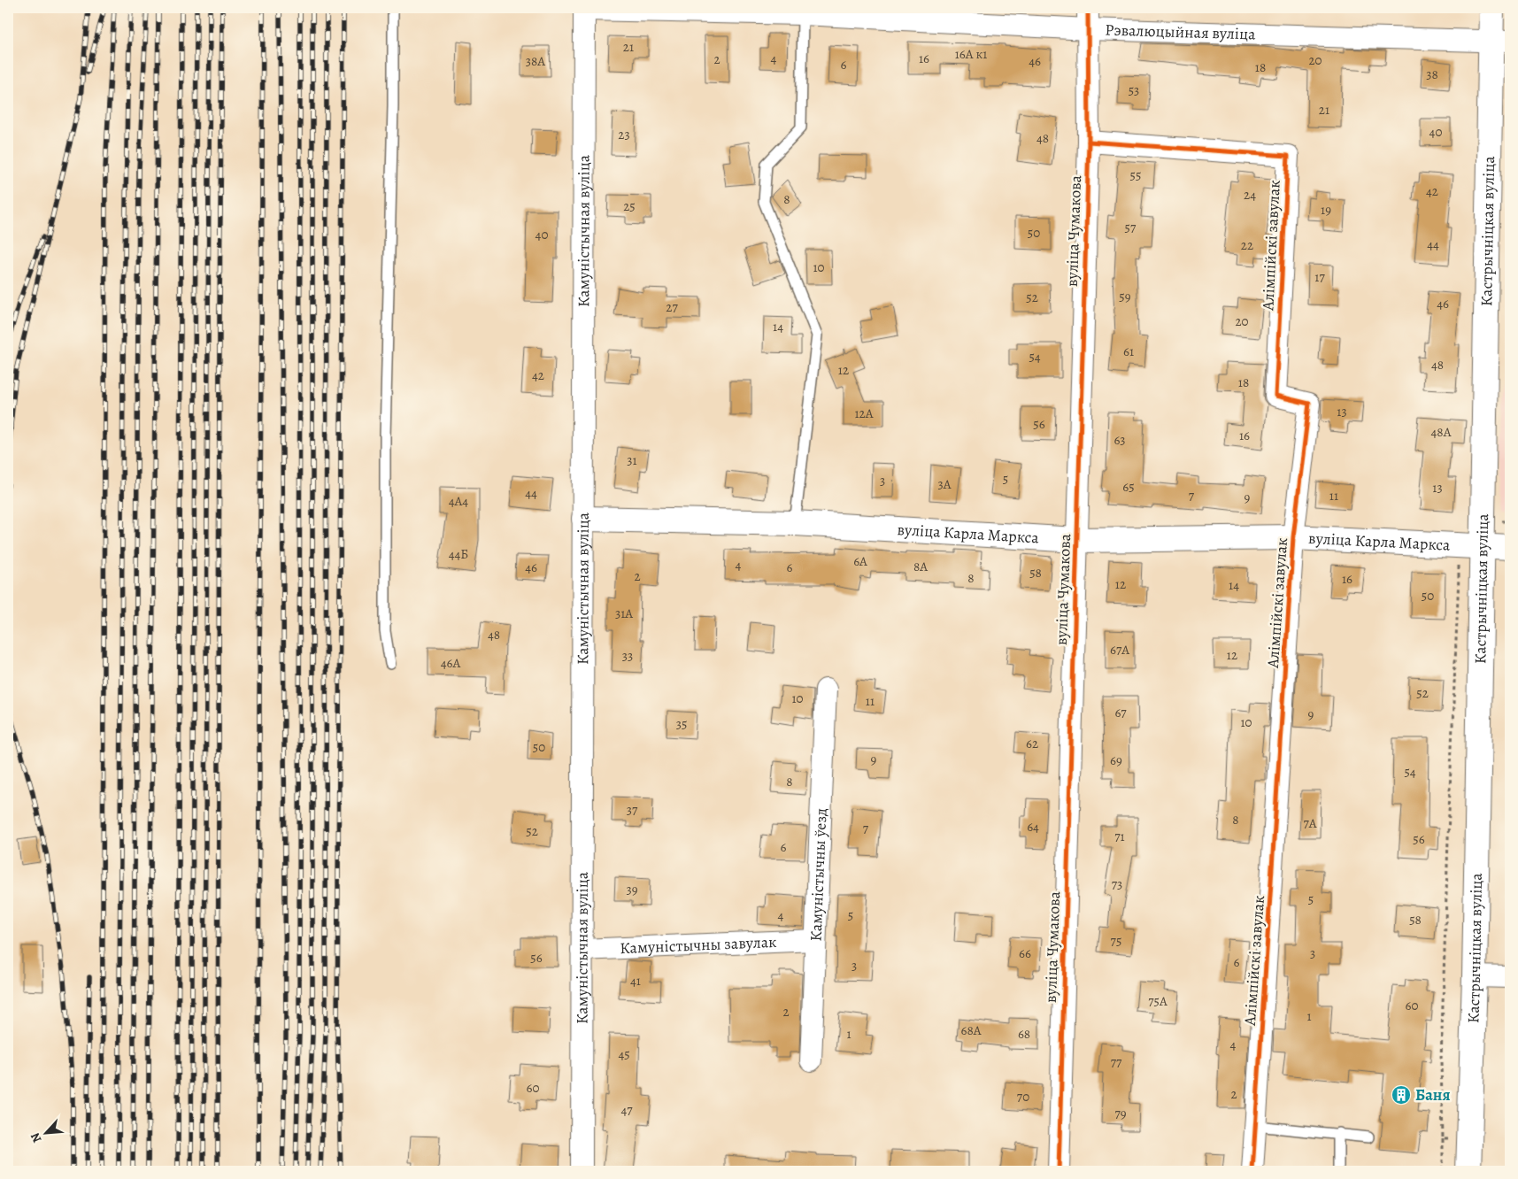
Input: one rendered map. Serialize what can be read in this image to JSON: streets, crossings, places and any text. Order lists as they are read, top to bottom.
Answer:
{
  "streets": {
    "street": [
      "Рэвалюцыйная вуліца",
      "Камуністычная вуліца",
      "вуліца Чумакова",
      "Кастрычніцкая вуліца",
      "Алімпійскі завулак",
      "вуліца Карла Маркса",
      "Камуністычны ўезд",
      "Камуністычны завулак"
    ]
  },
  "crossings": [
    ["Рэвалюцыйная вуліца", "Камуністычная вуліца"],
    ["Рэвалюцыйная вуліца", "вуліца Чумакова"],
    ["Рэвалюцыйная вуліца", "Кастрычніцкая вуліца"],
    ["Камуністычная вуліца", "вуліца Карла Маркса"],
    ["Камуністычная вуліца", "Камуністычны завулак"],
    ["вуліца Чумакова", "Алімпійскі завулак"],
    ["вуліца Чумакова", "вуліца Карла Маркса"],
    ["Кастрычніцкая вуліца", "вуліца Карла Маркса"],
    ["Алімпійскі завулак", "вуліца Карла Маркса"],
    ["Камуністычны ўезд", "Камуністычны завулак"]
  ],
  "places": {
    "building": ["Баня"]
  },
  "house_numbers": [
    "21",
    "16А к1",
    "4",
    "16",
    "2",
    "20",
    "38А",
    "46",
    "6",
    "18",
    "38",
    "53",
    "21",
    "40",
    "23",
    "48",
    "55",
    "42",
    "24",
    "8",
    "25",
    "19",
    "57",
    "50",
    "40",
    "44",
    "22",
    "10",
    "17",
    "59",
    "52",
    "46",
    "27",
    "20",
    "14",
    "61",
    "54",
    "48",
    "12",
    "42",
    "18",
    "13",
    "12А",
    "56",
    "48А",
    "16",
    "63",
    "31",
    "5",
    "3",
    "3А",
    "65",
    "13",
    "44",
    "7",
    "11",
    "9",
    "4А4",
    "44Б",
    "6А",
    "4",
    "8А",
    "46",
    "6",
    "58",
    "2",
    "8",
    "16",
    "12",
    "14",
    "50",
    "31А",
    "48",
    "67А",
    "12",
    "33",
    "46А",
    "52",
    "10",
    "11",
    "67",
    "9",
    "10",
    "35",
    "62",
    "50",
    "9",
    "69",
    "54",
    "8",
    "37",
    "8",
    "7А",
    "64",
    "7",
    "52",
    "71",
    "56",
    "6",
    "73",
    "39",
    "5",
    "4",
    "5",
    "58",
    "75",
    "66",
    "3",
    "56",
    "6",
    "3",
    "41",
    "75А",
    "60",
    "2",
    "1",
    "68А",
    "1",
    "68",
    "4",
    "45",
    "77",
    "60",
    "2",
    "70",
    "47",
    "79"
  ],
  "north": "bottom left"
}
